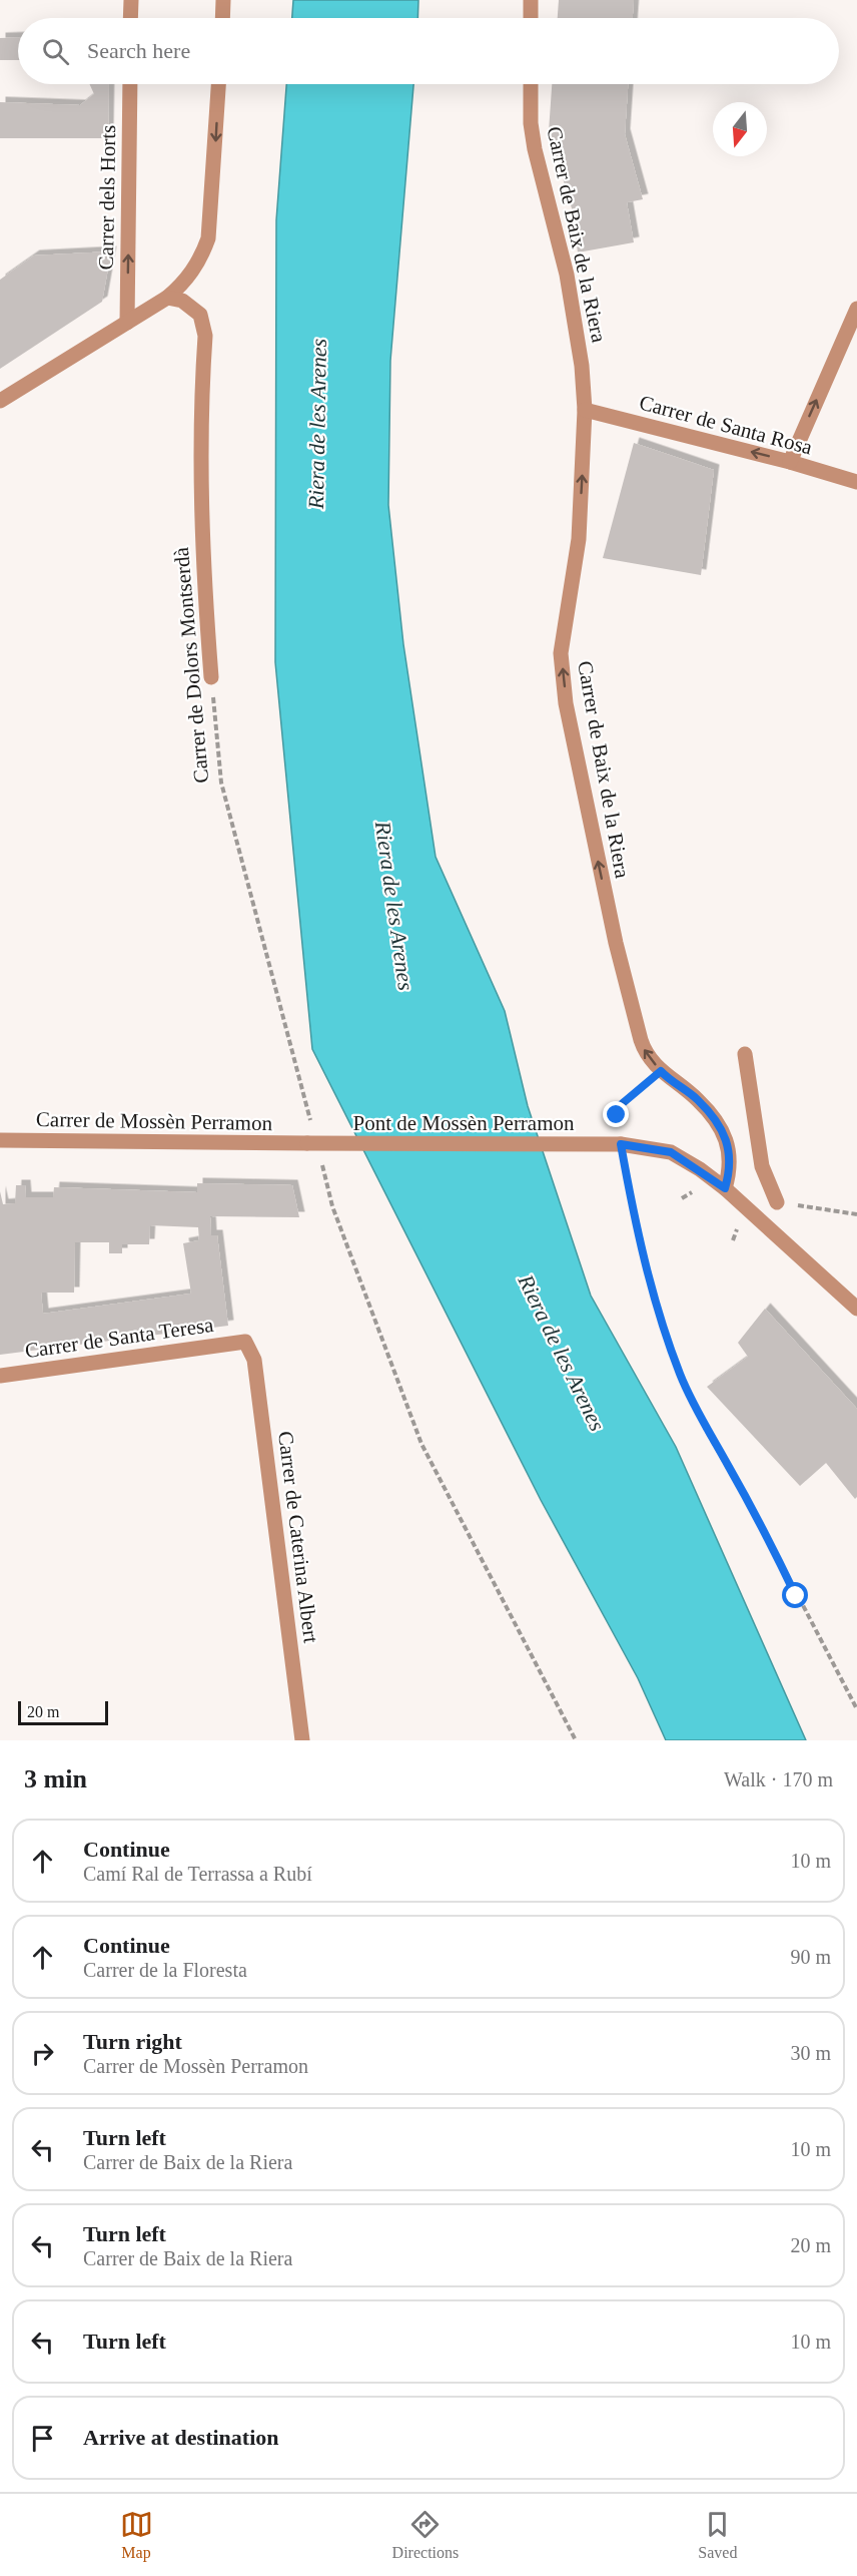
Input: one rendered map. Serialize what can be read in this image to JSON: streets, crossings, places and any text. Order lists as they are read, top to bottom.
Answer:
{
  "streets": {
    "street": [
      "Carrer dels Horts",
      "Carrer de Baix de la Riera",
      "Carrer de Santa Rosa",
      "Carrer de Dolors Montserdà",
      "Carrer de Mossèn Perramon",
      "Pont de Mossèn Perramon",
      "Carrer de Santa Teresa",
      "Carrer de Caterina Albert"
    ]
  },
  "crossings": [
    ["Carrer de Baix de la Riera", "Carrer de Santa Rosa"],
    ["Carrer de Mossèn Perramon", "Pont de Mossèn Perramon"],
    ["Carrer de Santa Teresa", "Carrer de Caterina Albert"]
  ],
  "one_way": ["Carrer de Baix de la Riera", "Carrer de Santa Rosa"],
  "water": ["Riera de les Arenes"],
  "scale_bar": "20 m",
  "north": "bottom",
  "page": {
    "search": "Search here",
    "scale": "20 m",
    "heading": ["3 min", "Walk · 170 m"],
    "list": [
      ["Continue", "Camí Ral de Terrassa a Rubí", "10 m"],
      ["Continue", "Carrer de la Floresta", "90 m"],
      ["Turn right", "Carrer de Mossèn Perramon", "30 m"],
      ["Turn left", "Carrer de Baix de la Riera", "10 m"],
      ["Turn left", "Carrer de Baix de la Riera", "20 m"],
      ["Turn left", "10 m"],
      "Arrive at destination"
    ],
    "nav": ["Map", "Directions", "Saved"]
  }
}
